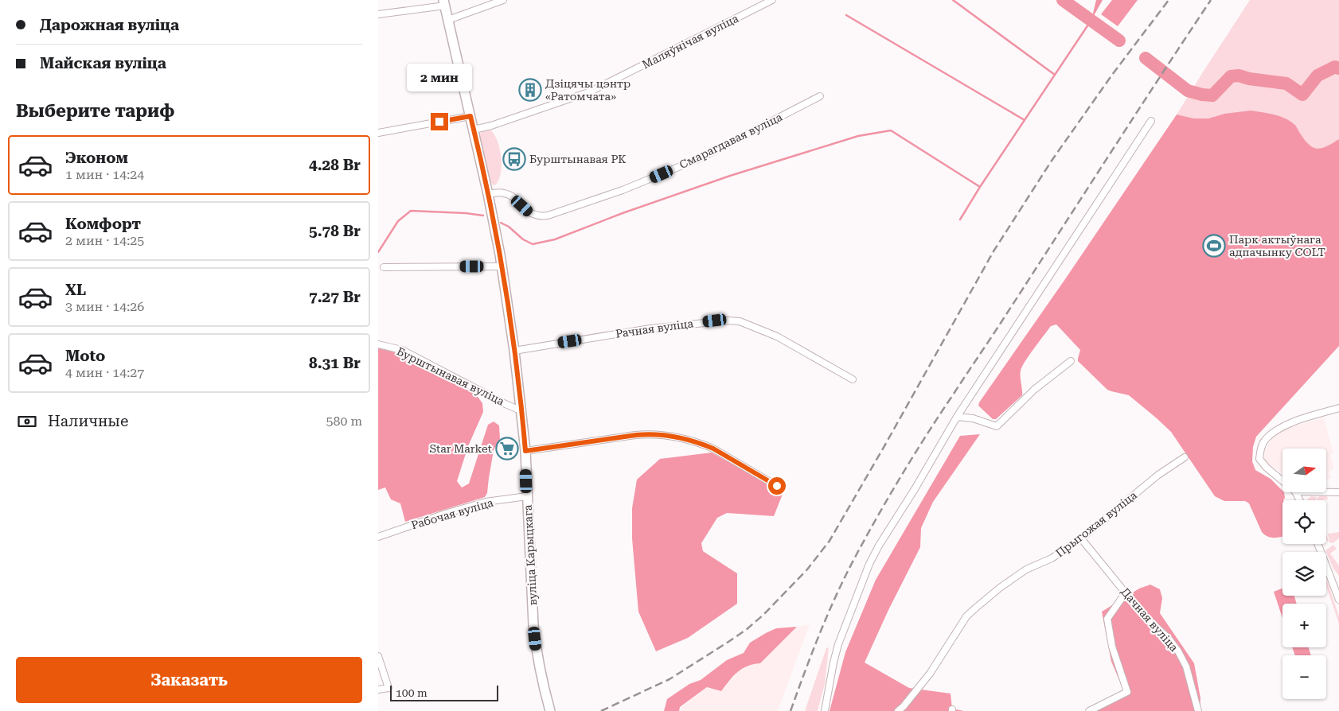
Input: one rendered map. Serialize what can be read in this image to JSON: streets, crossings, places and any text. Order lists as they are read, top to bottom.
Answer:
{
  "streets": {
    "street": [
      "Маляўнічая вуліца",
      "Смарагдавая вуліца",
      "Рачная вуліца",
      "Бурштынавая вуліца",
      "Рабочая вуліца",
      "Прыгожая вуліца",
      "вуліца Карыцкага",
      "Дачная вуліца"
    ]
  },
  "crossings": [
    ["Маляўнічая вуліца", "вуліца Карыцкага"],
    ["Смарагдавая вуліца", "вуліца Карыцкага"],
    ["Рачная вуліца", "вуліца Карыцкага"],
    ["Бурштынавая вуліца", "вуліца Карыцкага"],
    ["Рабочая вуліца", "вуліца Карыцкага"],
    ["Прыгожая вуліца", "Дачная вуліца"]
  ],
  "places": {
    "building": ["Дзіцячы цэнтр «Ратомчата»"],
    "bus stop": ["Бурштынавая РК"],
    "sports": ["Парк актыўнага адпачынку COLT"],
    "supermarket": ["Star Market"]
  },
  "scale_bar": "100 m",
  "north": "right",
  "page": {
    "banner": ["Дарожная вуліца", "Майская вуліца"],
    "bubble": "2 мин",
    "heading": "Выберите тариф",
    "list": [
      {
        "name": "Эконом",
        "note": "1 мин · 14:24",
        "value": "4.28 Br"
      },
      {
        "name": "Комфорт",
        "note": "2 мин · 14:25",
        "value": "5.78 Br"
      },
      {
        "name": "XL",
        "note": "3 мин · 14:26",
        "value": "7.27 Br"
      },
      {
        "name": "Moto",
        "note": "4 мин · 14:27",
        "value": "8.31 Br"
      }
    ],
    "pay": ["Наличные", "580 m"],
    "map_buttons": ["+", "−"],
    "buttons": "Заказать",
    "scale": "100 m"
  }
}
